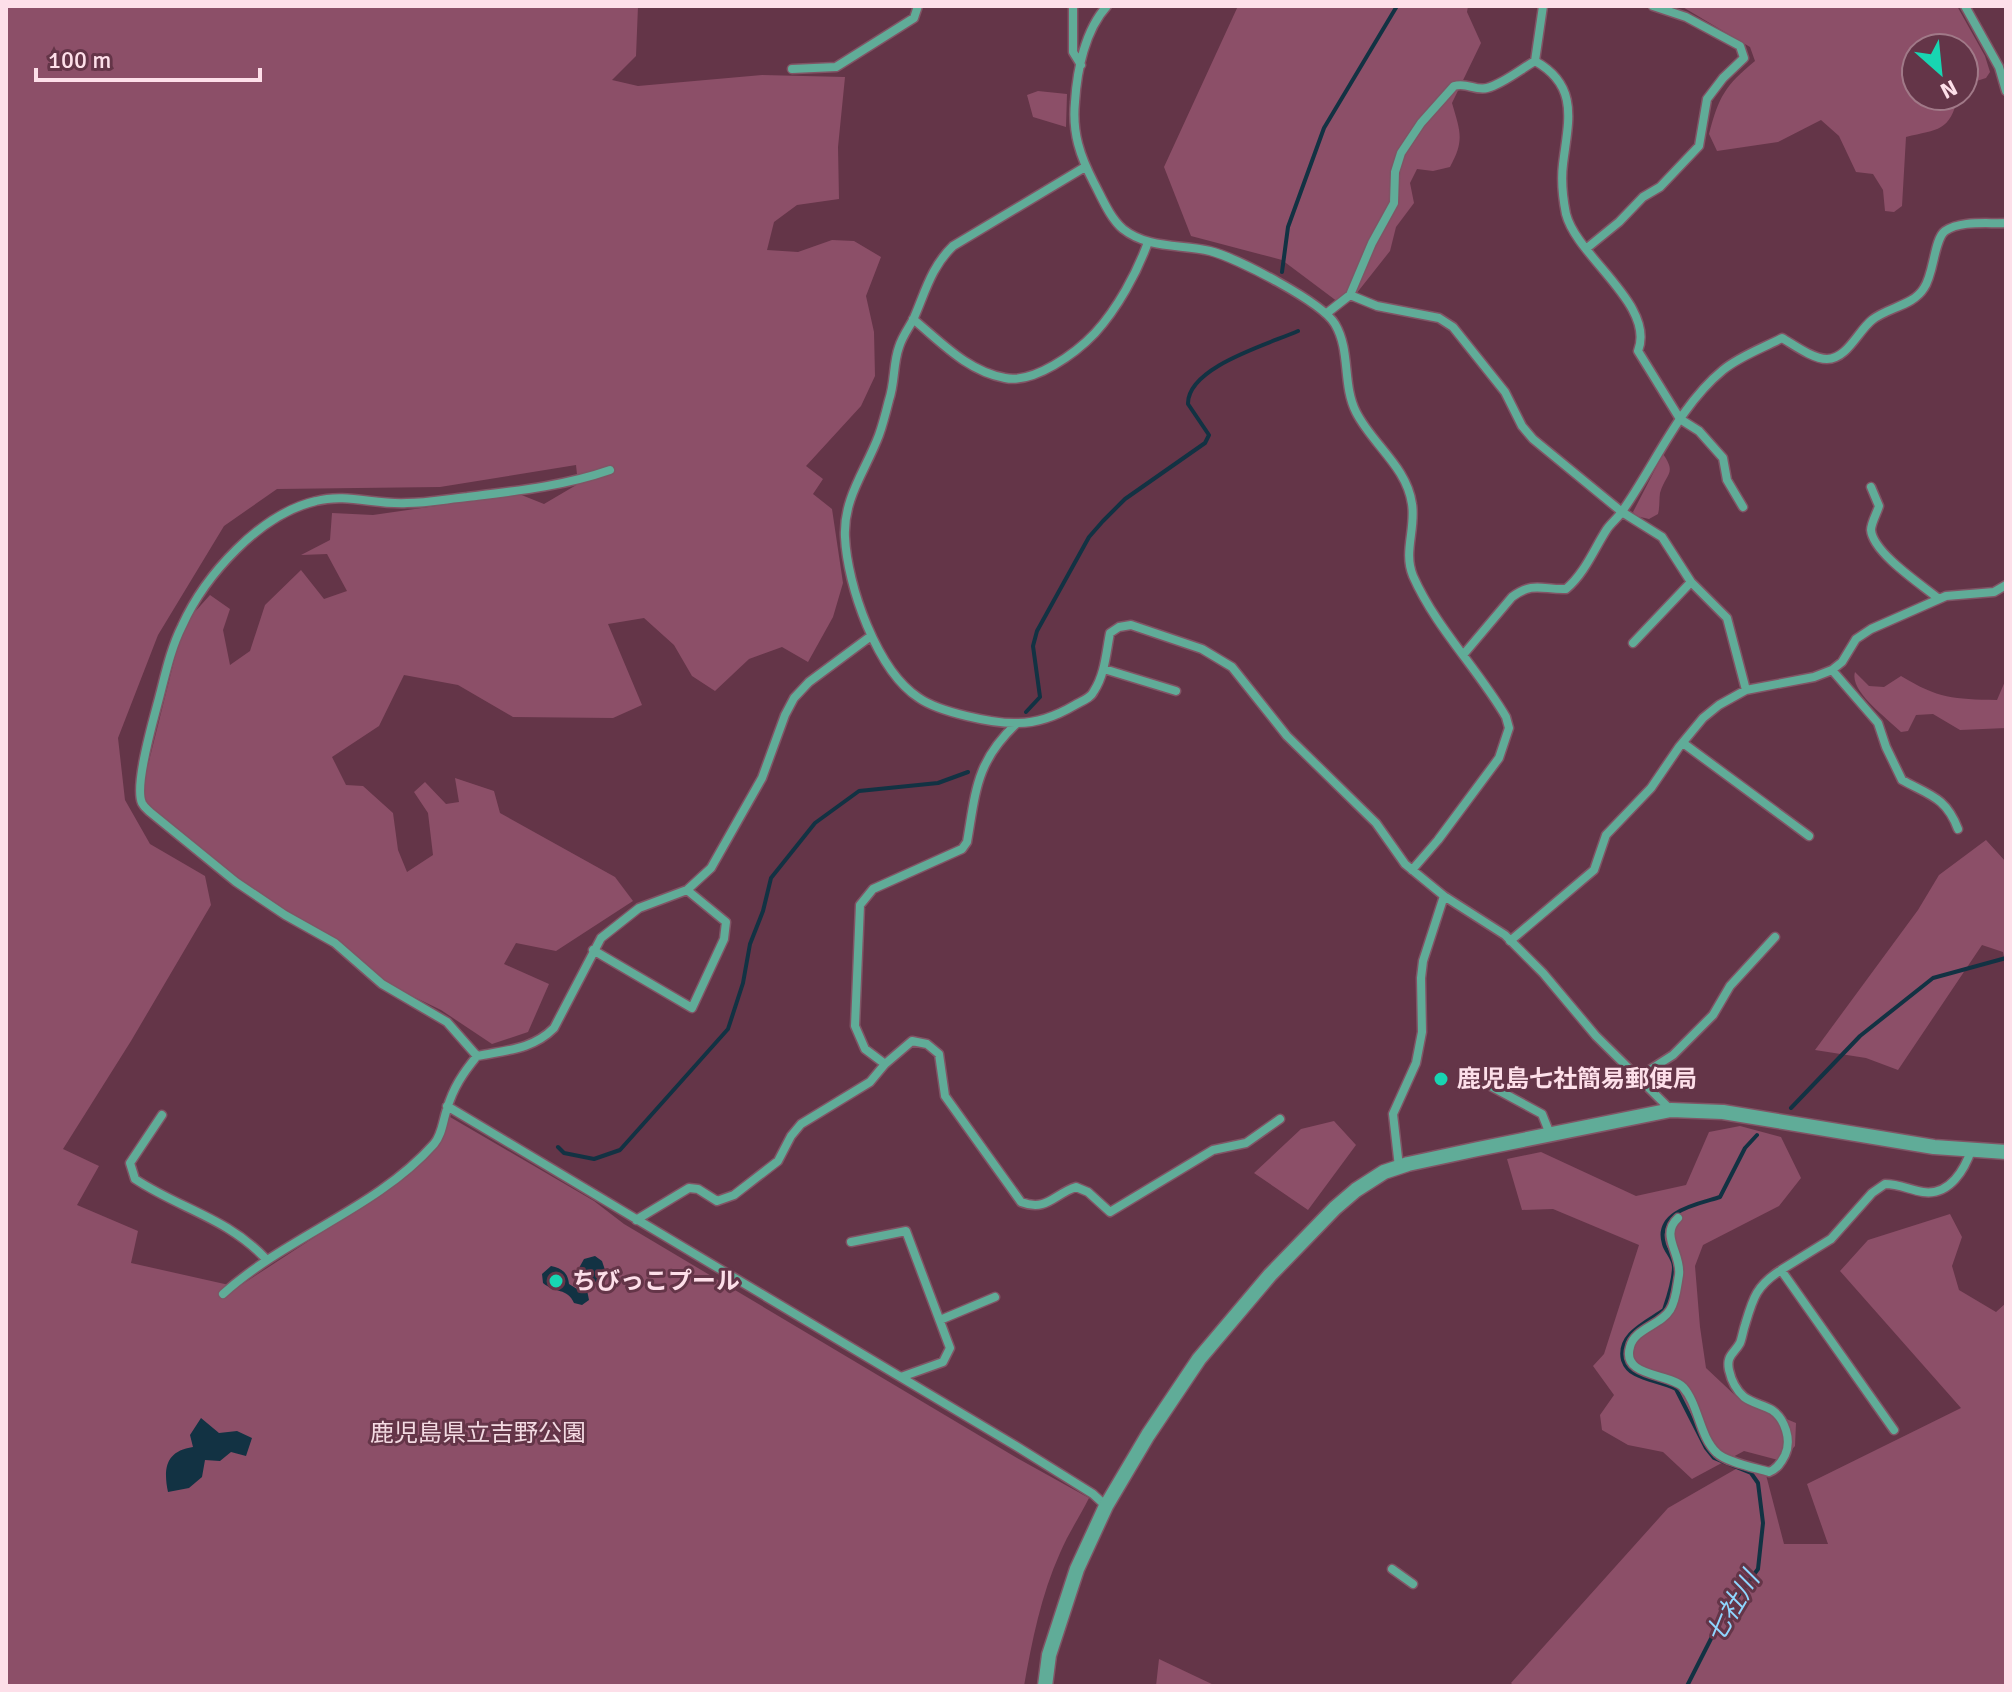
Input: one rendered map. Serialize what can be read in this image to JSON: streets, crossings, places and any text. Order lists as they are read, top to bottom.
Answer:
{
  "water": ["七社川"],
  "parks": ["鹿児島県立吉野公園"],
  "places": ["鹿児島七社簡易郵便局", "ちびっこプール"],
  "scale_bar": "100 m",
  "north": "bottom right"
}
